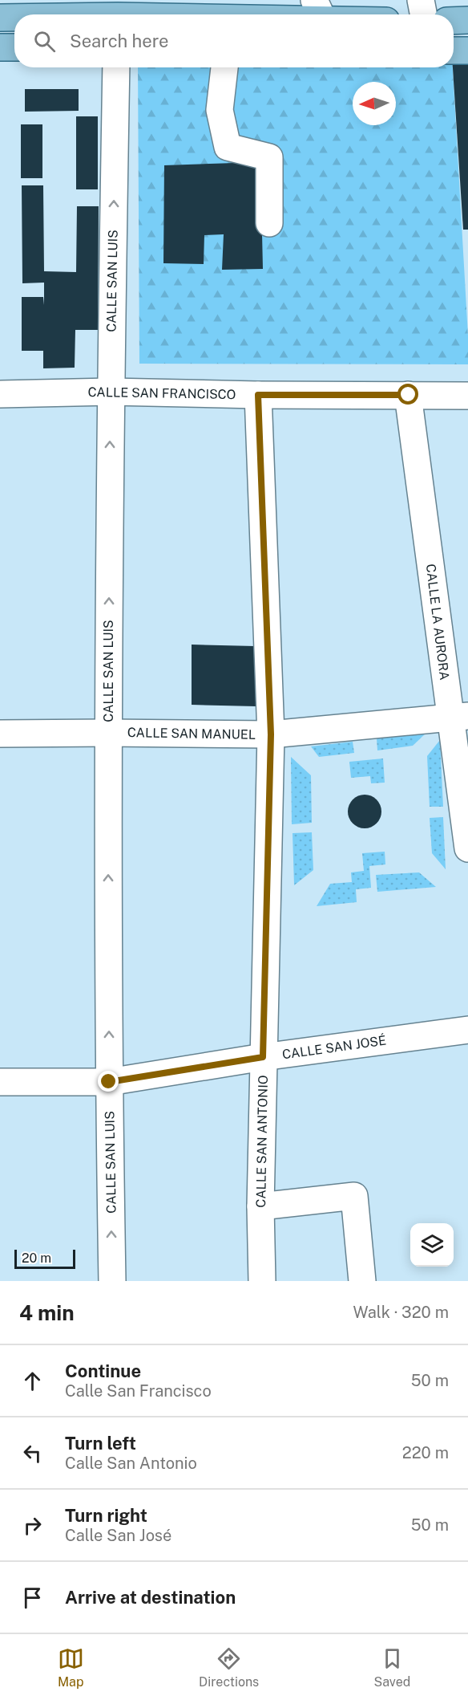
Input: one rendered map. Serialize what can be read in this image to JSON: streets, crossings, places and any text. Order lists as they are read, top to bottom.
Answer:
{
  "streets": {
    "street": [
      "CALLE SAN LUIS",
      "CALLE SAN FRANCISCO",
      "CALLE LA AURORA",
      "CALLE SAN MANUEL",
      "CALLE SAN JOSÉ",
      "CALLE SAN ANTONIO"
    ]
  },
  "crossings": [
    ["CALLE SAN LUIS", "CALLE SAN FRANCISCO"],
    ["CALLE SAN LUIS", "CALLE SAN MANUEL"],
    ["CALLE SAN LUIS", "CALLE SAN JOSÉ"],
    ["CALLE SAN FRANCISCO", "CALLE LA AURORA"],
    ["CALLE SAN FRANCISCO", "CALLE SAN ANTONIO"],
    ["CALLE LA AURORA", "CALLE SAN MANUEL"],
    ["CALLE SAN MANUEL", "CALLE SAN ANTONIO"],
    ["CALLE SAN JOSÉ", "CALLE SAN ANTONIO"]
  ],
  "one_way": ["CALLE SAN LUIS"],
  "scale_bar": "20 m",
  "north": "left",
  "page": {
    "search": "Search here",
    "scale": "20 m",
    "heading": ["4 min", "Walk · 320 m"],
    "list": [
      ["Continue", "Calle San Francisco", "50 m"],
      ["Turn left", "Calle San Antonio", "220 m"],
      ["Turn right", "Calle San José", "50 m"],
      "Arrive at destination"
    ],
    "nav": ["Map", "Directions", "Saved"]
  }
}
